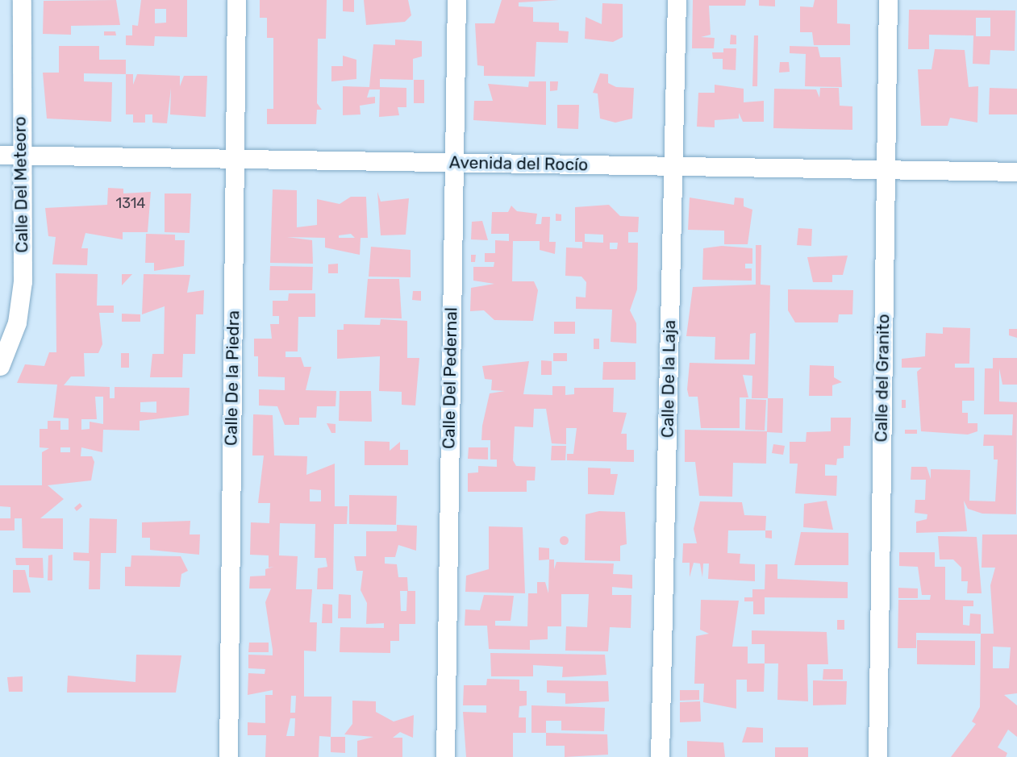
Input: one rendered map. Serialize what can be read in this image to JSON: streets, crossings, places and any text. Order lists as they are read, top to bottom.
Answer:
{
  "streets": {
    "street": [
      "Avenida del Rocío",
      "Calle Del Meteoro",
      "Calle De la Piedra",
      "Calle Del Pedernal",
      "Calle del Granito",
      "Calle De la Laja"
    ]
  },
  "crossings": [
    ["Avenida del Rocío", "Calle Del Meteoro"],
    ["Avenida del Rocío", "Calle De la Piedra"],
    ["Avenida del Rocío", "Calle Del Pedernal"],
    ["Avenida del Rocío", "Calle del Granito"],
    ["Avenida del Rocío", "Calle De la Laja"]
  ],
  "house_numbers": ["1314"]
}
